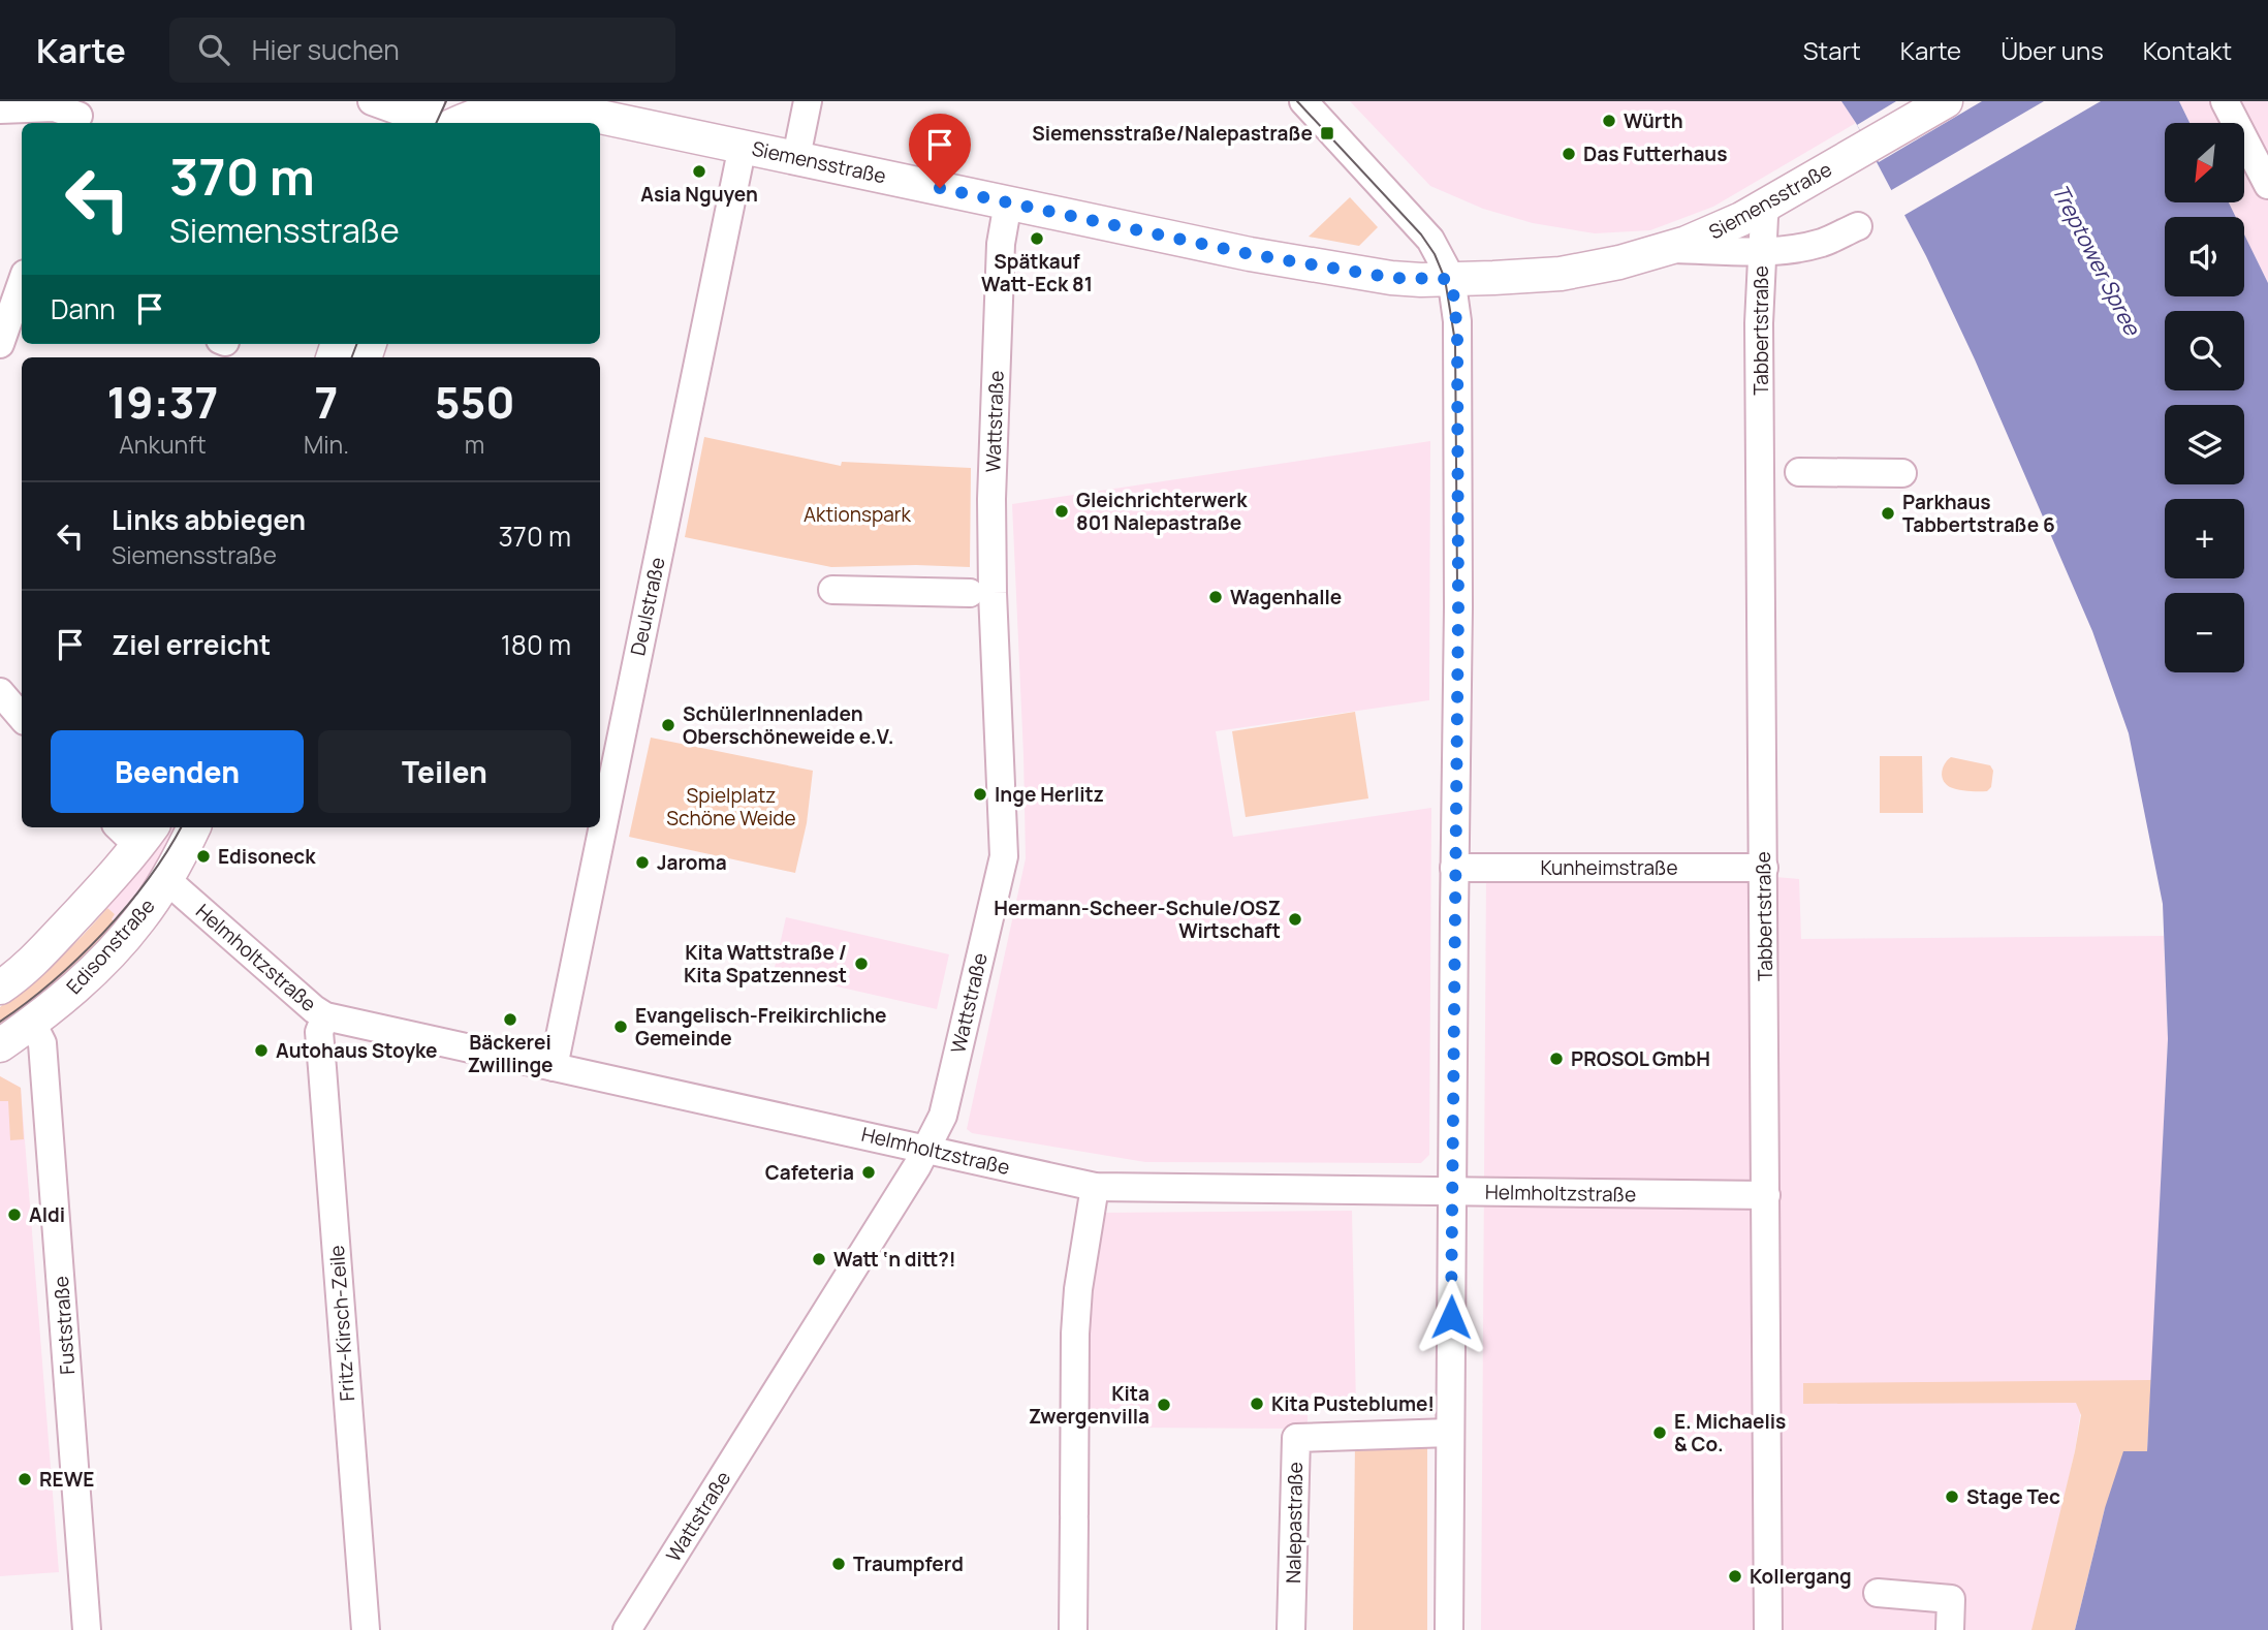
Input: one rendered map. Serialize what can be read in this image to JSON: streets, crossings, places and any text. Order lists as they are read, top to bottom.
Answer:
{
  "streets": {
    "main road": ["Siemensstraße", "Edisonstraße"],
    "street": [
      "Tabbertstraße",
      "Wattstraße",
      "Deulstraße",
      "Kunheimstraße",
      "Helmholtzstraße",
      "Fritz-Kirsch-Zeile",
      "Fuststraße",
      "Nalepastraße"
    ]
  },
  "crossings": [
    ["Siemensstraße", "Tabbertstraße"],
    ["Siemensstraße", "Wattstraße"],
    ["Siemensstraße", "Deulstraße"],
    ["Tabbertstraße", "Kunheimstraße"],
    ["Tabbertstraße", "Helmholtzstraße"],
    ["Wattstraße", "Helmholtzstraße"],
    ["Deulstraße", "Helmholtzstraße"],
    ["Edisonstraße", "Helmholtzstraße"],
    ["Edisonstraße", "Fuststraße"],
    ["Helmholtzstraße", "Fritz-Kirsch-Zeile"]
  ],
  "water": ["Treptower Spree"],
  "parks": ["Aktionspark", "Spielplatz Schöne Weide"],
  "places": {
    "other": [
      "Würth",
      "Das Futterhaus",
      "Asia Nguyen",
      "Spätkauf Watt-Eck 81",
      "Gleichrichterwerk 801 Nalepastraße",
      "Parkhaus Tabbertstraße 6",
      "Wagenhalle",
      "SchülerInnenladen Oberschöneweide e.V.",
      "Inge Herlitz",
      "Edisoneck",
      "Jaroma",
      "Hermann-Scheer-Schule/OSZ Wirtschaft",
      "Kita Wattstraße / Kita Spatzennest",
      "Bäckerei Zwillinge",
      "Evangelisch-Freikirchliche Gemeinde",
      "Autohaus Stoyke",
      "PROSOL GmbH",
      "Cafeteria",
      "Aldi",
      "Watt ‘n ditt?!",
      "Kita Pusteblume!",
      "Kita Zwergenvilla",
      "E. Michaelis & Co.",
      "REWE",
      "Stage Tec",
      "Traumpferd",
      "Kollergang"
    ],
    "transit": ["Siemensstraße/Nalepastraße"]
  },
  "north": "bottom left",
  "page": {
    "header": "Karte",
    "search": "Hier suchen",
    "nav": [
      "Start",
      "Karte",
      "Über uns",
      "Kontakt"
    ],
    "map_buttons": ["+", "−"],
    "turn": ["370 m", "Siemensstraße"],
    "then": "Dann",
    "eta": [
      "19:37",
      "Ankunft",
      "7",
      "Min.",
      "550",
      "m"
    ],
    "list": [
      {
        "name": "Links abbiegen",
        "note": "Siemensstraße",
        "value": "370 m"
      },
      {
        "name": "Ziel erreicht",
        "value": "180 m"
      }
    ],
    "buttons": ["Beenden", "Teilen"]
  }
}
